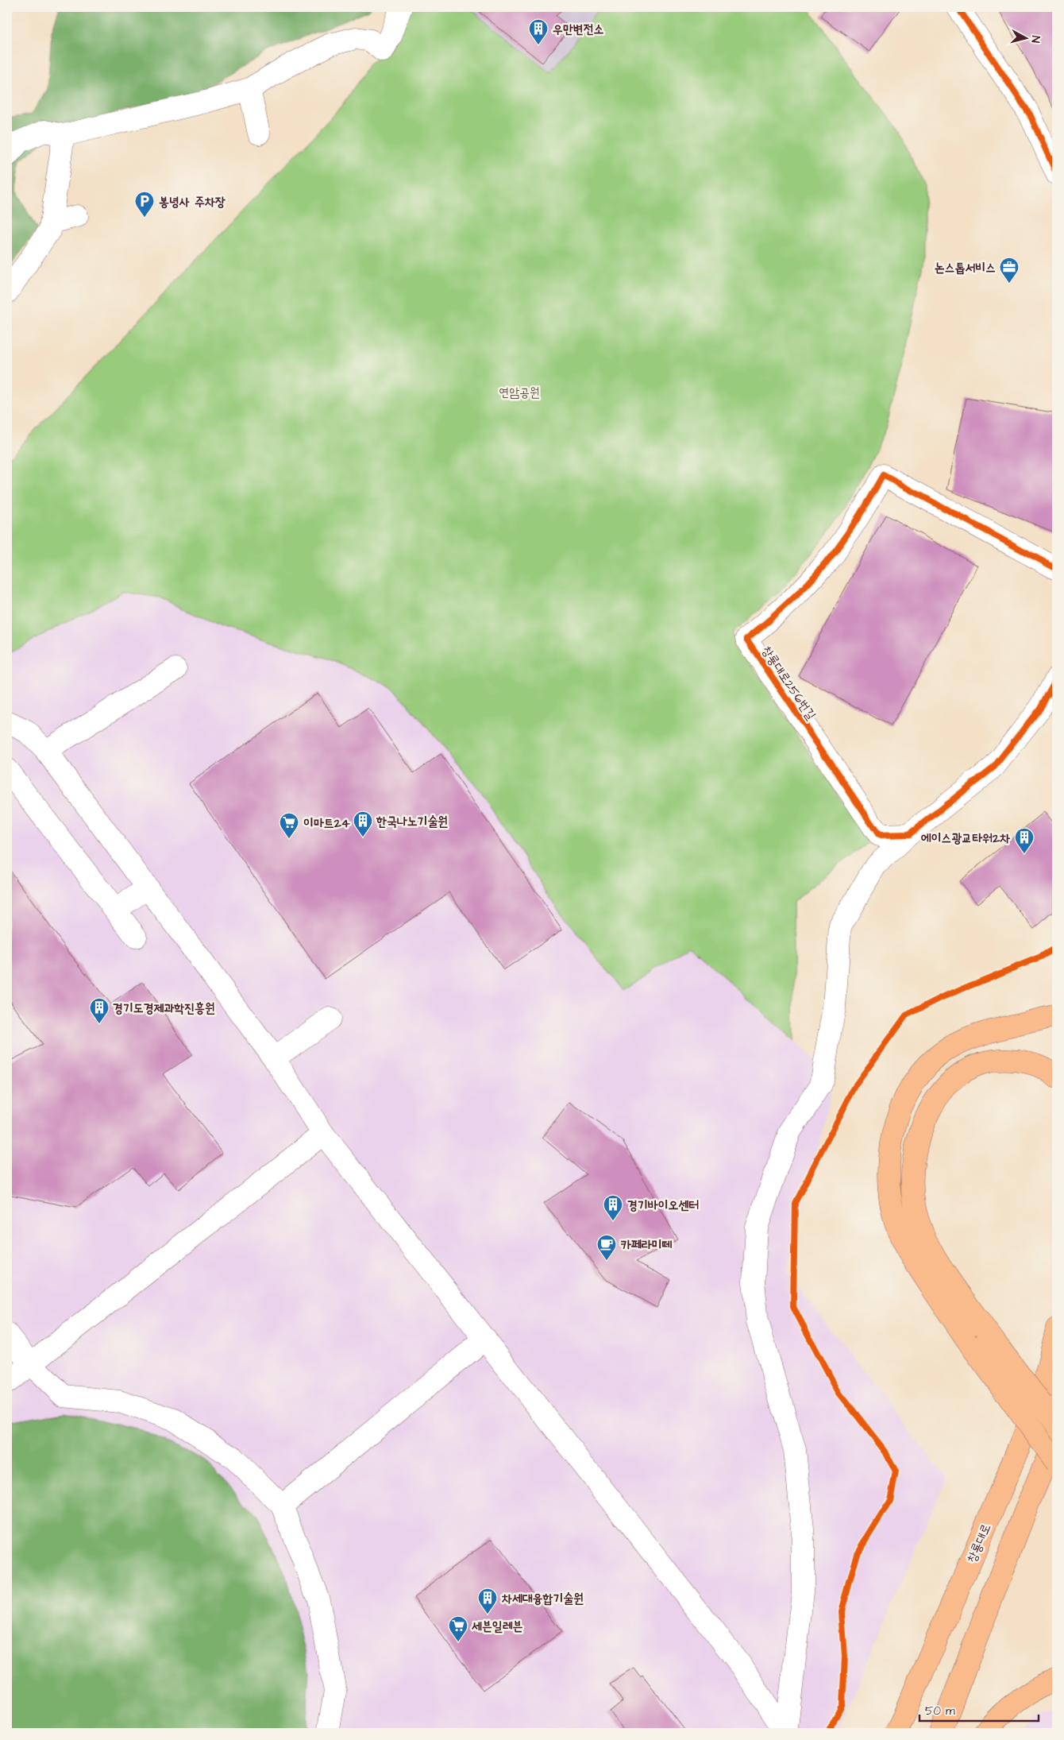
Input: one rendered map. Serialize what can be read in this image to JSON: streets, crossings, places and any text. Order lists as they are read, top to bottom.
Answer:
{
  "streets": {
    "main road": ["창룡대로"],
    "street": ["창룡대로256번길"]
  },
  "parks": ["연암공원"],
  "places": {
    "building": [
      "우만변전소",
      "한국나노기술원",
      "에이스광교타워2차",
      "경기도경제과학진흥원",
      "경기바이오센터",
      "차세대융합기술원"
    ],
    "parking": ["봉녕사 주차장"],
    "office": ["논스톱서비스"],
    "supermarket": ["이마트24", "세븐일레븐"],
    "cafe": ["카페라미떼"]
  },
  "scale_bar": "50 m",
  "north": "right"
}
